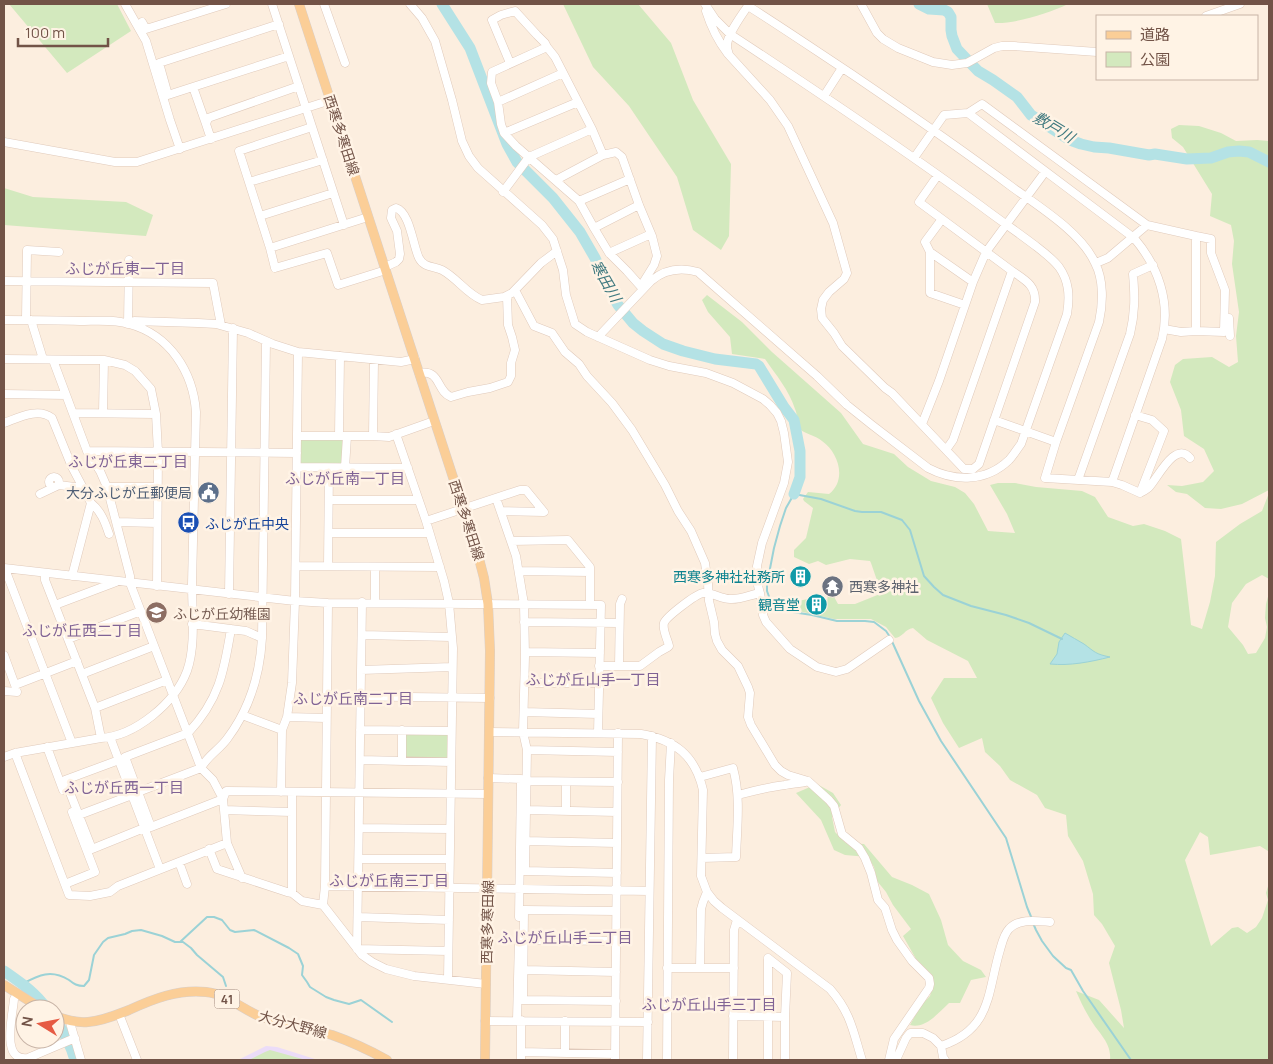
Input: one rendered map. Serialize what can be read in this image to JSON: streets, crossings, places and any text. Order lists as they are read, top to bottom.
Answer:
{
  "streets": {
    "main road": ["西寒多寒田線", "41", "大分大野線"]
  },
  "districts": [
    "ふじが丘東一丁目",
    "ふじが丘東二丁目",
    "ふじが丘南一丁目",
    "ふじが丘西二丁目",
    "ふじが丘山手一丁目",
    "ふじが丘南二丁目",
    "ふじが丘西一丁目",
    "ふじが丘南三丁目",
    "ふじが丘山手二丁目",
    "ふじが丘山手三丁目"
  ],
  "water": ["敷戸川", "寒田川"],
  "places": {
    "public building": ["大分ふじが丘郵便局"],
    "bus stop": ["ふじが丘中央"],
    "building": ["西寒多神社社務所", "観音堂"],
    "temple": ["西寒多神社"],
    "school or university": ["ふじが丘幼稚園"]
  },
  "legend": ["道路", "公園"],
  "scale_bar": "100 m",
  "north": "left"
}
